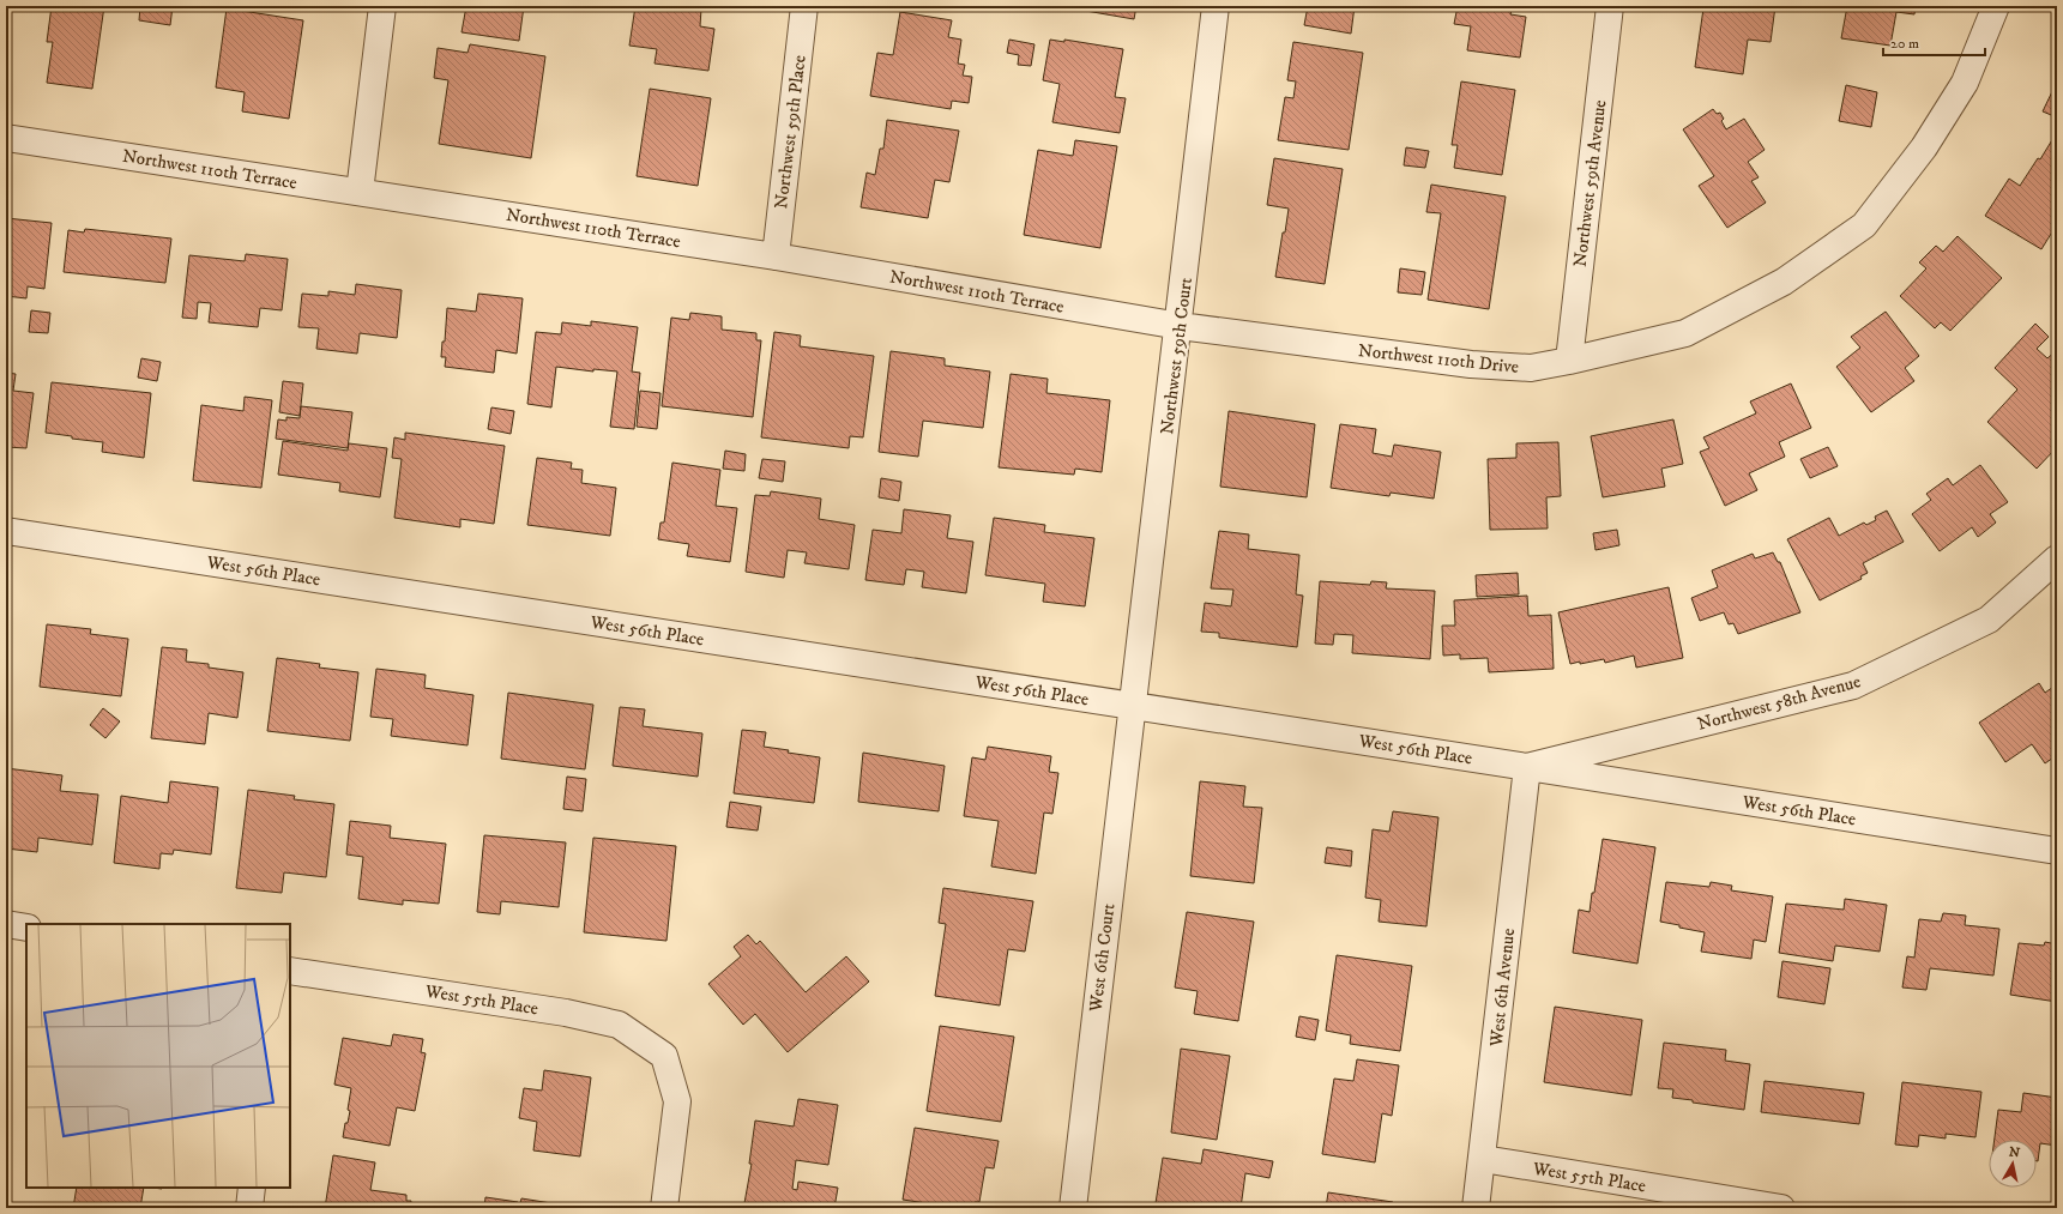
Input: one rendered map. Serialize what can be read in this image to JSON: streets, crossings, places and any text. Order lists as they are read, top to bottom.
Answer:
{
  "streets": {
    "street": [
      "Northwest 59th Place",
      "Northwest 110th Terrace",
      "Northwest 59th Avenue",
      "Northwest 59th Court",
      "Northwest 110th Drive",
      "West 56th Place",
      "Northwest 58th Avenue",
      "West 6th Court",
      "West 6th Avenue",
      "West 55th Place"
    ]
  },
  "crossings": [
    ["Northwest 59th Place", "Northwest 110th Terrace"],
    ["Northwest 110th Terrace", "Northwest 59th Court"],
    ["Northwest 110th Terrace", "Northwest 110th Drive"],
    ["Northwest 59th Avenue", "Northwest 110th Drive"],
    ["Northwest 59th Court", "Northwest 110th Drive"],
    ["Northwest 59th Court", "West 56th Place"],
    ["Northwest 59th Court", "West 6th Court"],
    ["West 56th Place", "Northwest 58th Avenue"],
    ["West 56th Place", "West 6th Court"],
    ["West 56th Place", "West 6th Avenue"],
    ["Northwest 58th Avenue", "West 6th Avenue"],
    ["West 6th Avenue", "West 55th Place"]
  ],
  "scale_bar": "20 m",
  "north": "top"
}
